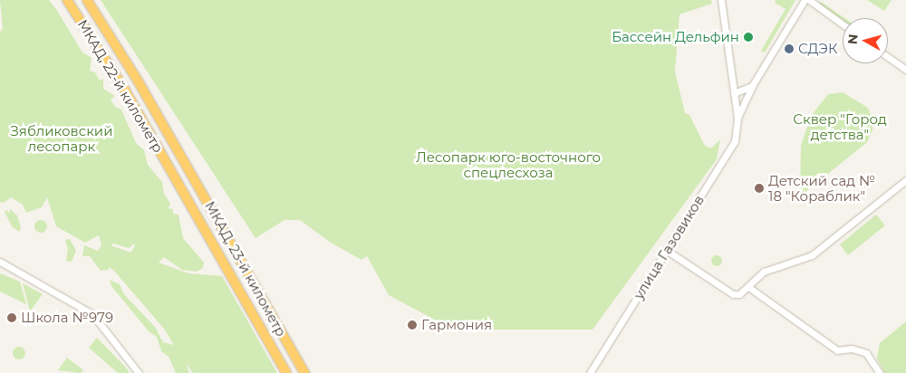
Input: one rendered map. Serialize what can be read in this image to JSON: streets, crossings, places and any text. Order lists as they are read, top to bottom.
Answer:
{
  "streets": {
    "highway": ["МКАД, 22-й километр", "МКАД, 23-й километр"],
    "street": ["улица Газовиков"]
  },
  "crossings": [
    ["МКАД, 22-й километр", "МКАД, 23-й километр"]
  ],
  "parks": ["Сквер \"Город детства\"", "Зябликовский лесопарк", "Лесопарк юго-восточного спецлесхоза"],
  "places": [
    "Бассейн Дельфин",
    "СДЭК",
    "Детский сад № 18 \"Кораблик\"",
    "Школа №979",
    "Гармония"
  ],
  "north": "left"
}
